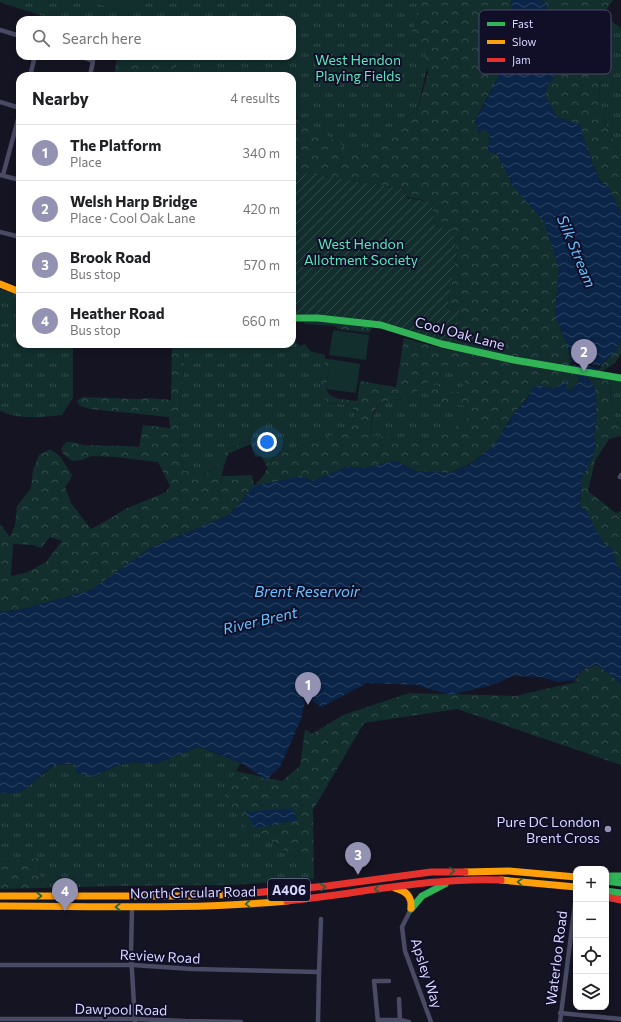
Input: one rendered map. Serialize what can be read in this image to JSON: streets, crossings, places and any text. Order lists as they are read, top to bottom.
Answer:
{
  "streets": {
    "main road": ["Cool Oak Lane", "A406", "North Circular Road"],
    "street": [
      "Review Road",
      "Waterloo Road",
      "Apsley Way",
      "Dawpool Road"
    ]
  },
  "water": ["Silk Stream", "Brent Reservoir", "River Brent"],
  "parks": ["West Hendon Playing Fields", "West Hendon Allotment Society"],
  "places": ["Pure DC London Brent Cross"],
  "legend": ["Fast", "Slow", "Jam"],
  "page": {
    "search": "Search here",
    "heading": ["Nearby", "4 results"],
    "list": [
      {
        "mark": "1",
        "name": "The Platform",
        "note": "Place",
        "value": "340 m"
      },
      {
        "mark": "2",
        "name": "Welsh Harp Bridge",
        "note": "Place · Cool Oak Lane",
        "value": "420 m"
      },
      {
        "mark": "3",
        "name": "Brook Road",
        "note": "Bus stop",
        "value": "570 m"
      },
      {
        "mark": "4",
        "name": "Heather Road",
        "note": "Bus stop",
        "value": "660 m"
      }
    ],
    "pins": [
      "2",
      "1",
      "3",
      "4"
    ],
    "map_buttons": ["+", "−"]
  }
}
